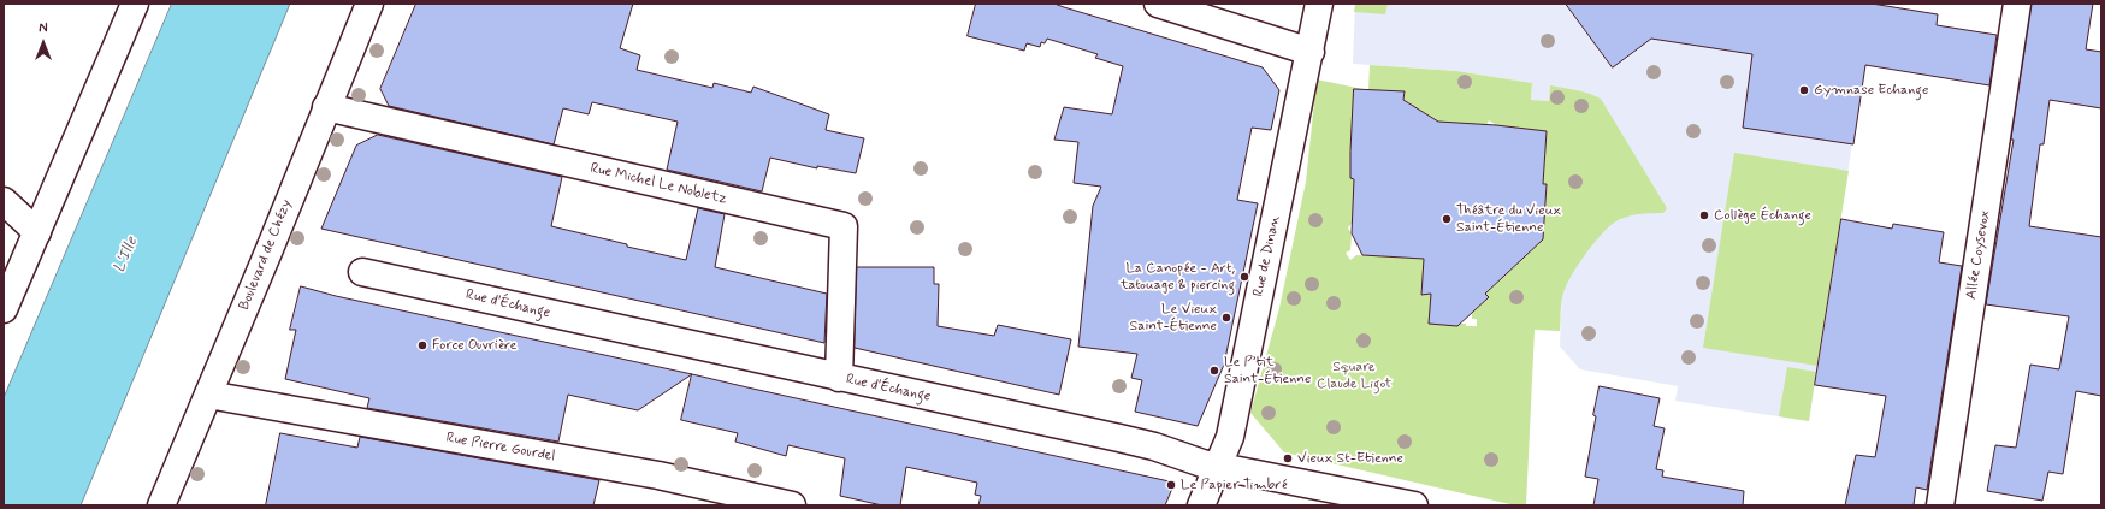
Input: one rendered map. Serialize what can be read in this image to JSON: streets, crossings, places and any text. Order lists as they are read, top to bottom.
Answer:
{
  "streets": {
    "street": [
      "Rue Michel Le Nobletz",
      "Boulevard de Chézy",
      "Allée Coysevox",
      "Rue de Dinan",
      "Rue d'Échange",
      "Rue Pierre Gourdel"
    ]
  },
  "crossings": [
    ["Rue Michel Le Nobletz", "Boulevard de Chézy"],
    ["Rue Michel Le Nobletz", "Rue d'Échange"],
    ["Boulevard de Chézy", "Rue Pierre Gourdel"],
    ["Rue de Dinan", "Rue d'Échange"]
  ],
  "water": ["L'Ille"],
  "parks": ["Square Claude Ligot"],
  "places": [
    "Gymnase Echange",
    "Collège Échange",
    "Théâtre du Vieux Saint-Étienne",
    "La Canopée - Art, tatouage & piercing",
    "Le Vieux Saint-Étienne",
    "Force Ouvrière",
    "Le P’tit Saint-Étienne",
    "Vieux St-Etienne",
    "Le Papier Timbré"
  ],
  "north": "top"
}
